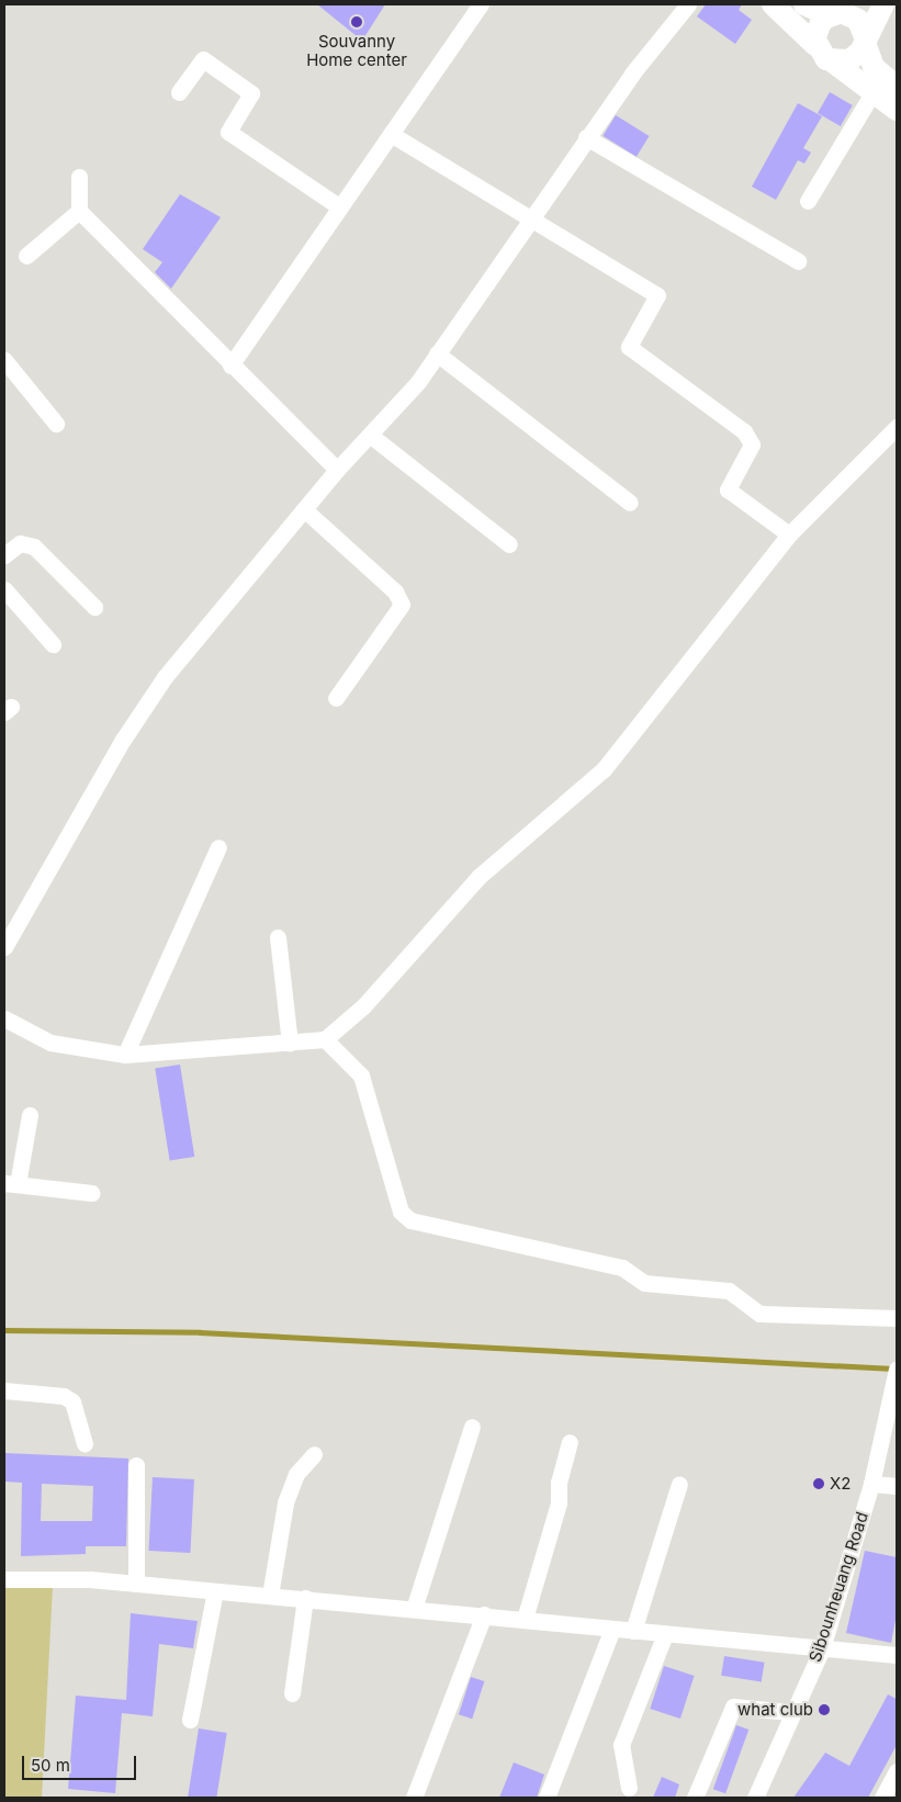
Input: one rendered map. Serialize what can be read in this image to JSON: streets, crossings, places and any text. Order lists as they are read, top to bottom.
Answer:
{
  "streets": {
    "street": ["Sibounheuang Road"]
  },
  "places": ["Souvanny Home center", "X2", "what club"],
  "scale_bar": "50 m"
}
